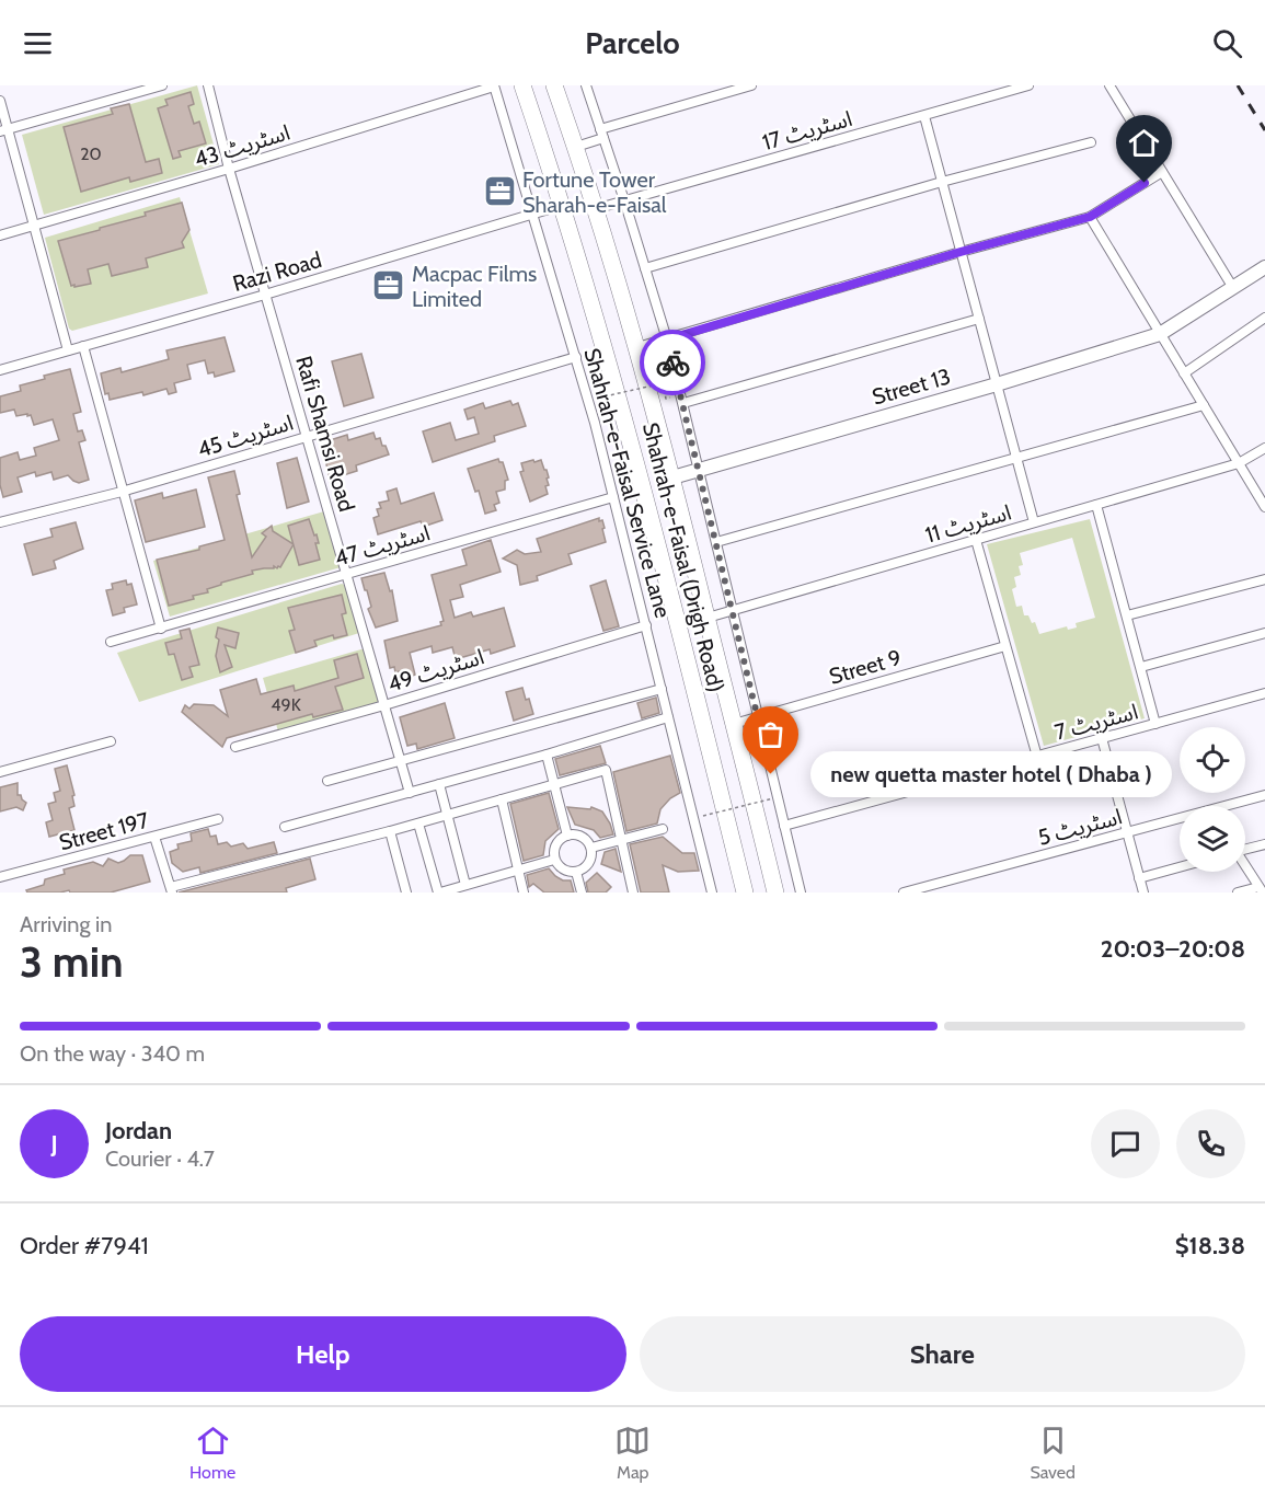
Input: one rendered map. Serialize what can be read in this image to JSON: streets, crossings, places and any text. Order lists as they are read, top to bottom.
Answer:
{
  "streets": {
    "highway": ["Shahrah-e-Faisal (Drigh Road)"],
    "street": [
      "اسٹریٹ 17",
      "اسٹریٹ 43",
      "Razi Road",
      "Street 13",
      "Rafi Shamsi Road",
      "اسٹریٹ 45",
      "Shahrah-e-Faisal Service Lane",
      "اسٹریٹ 11",
      "اسٹریٹ 47",
      "Street 9",
      "اسٹریٹ 49",
      "اسٹریٹ 7",
      "اسٹریٹ 5",
      "Street 197"
    ]
  },
  "crossings": [
    ["اسٹریٹ 17", "Shahrah-e-Faisal (Drigh Road)"],
    ["اسٹریٹ 43", "Rafi Shamsi Road"],
    ["اسٹریٹ 43", "Shahrah-e-Faisal Service Lane"],
    ["Razi Road", "Rafi Shamsi Road"],
    ["Razi Road", "Shahrah-e-Faisal Service Lane"],
    ["Razi Road", "Shahrah-e-Faisal (Drigh Road)"],
    ["Street 13", "Shahrah-e-Faisal (Drigh Road)"],
    ["Rafi Shamsi Road", "اسٹریٹ 45"],
    ["Rafi Shamsi Road", "اسٹریٹ 47"],
    ["Rafi Shamsi Road", "اسٹریٹ 49"],
    ["اسٹریٹ 45", "Shahrah-e-Faisal Service Lane"],
    ["Shahrah-e-Faisal Service Lane", "اسٹریٹ 47"],
    ["Shahrah-e-Faisal Service Lane", "اسٹریٹ 49"],
    ["اسٹریٹ 11", "Shahrah-e-Faisal (Drigh Road)"],
    ["Shahrah-e-Faisal (Drigh Road)", "Street 9"]
  ],
  "places": {
    "office": ["Fortune Tower Sharah-e-Faisal", "Macpac Films Limited"],
    "other": ["new quetta master hotel ( Dhaba )"]
  },
  "house_numbers": ["20", "49K"],
  "page": {
    "header": "Parcelo",
    "bubble": "new quetta master hotel ( Dhaba )",
    "heading": ["3 min", "Arriving in", "20:03–20:08"],
    "panel": [
      "Jordan",
      "Courier · 4.7",
      "Order #7941",
      "$18.38"
    ],
    "bar": "On the way · 340 m",
    "round": "J",
    "buttons": ["Help", "Share"],
    "tabs": ["Home", "Map", "Saved"]
  }
}
